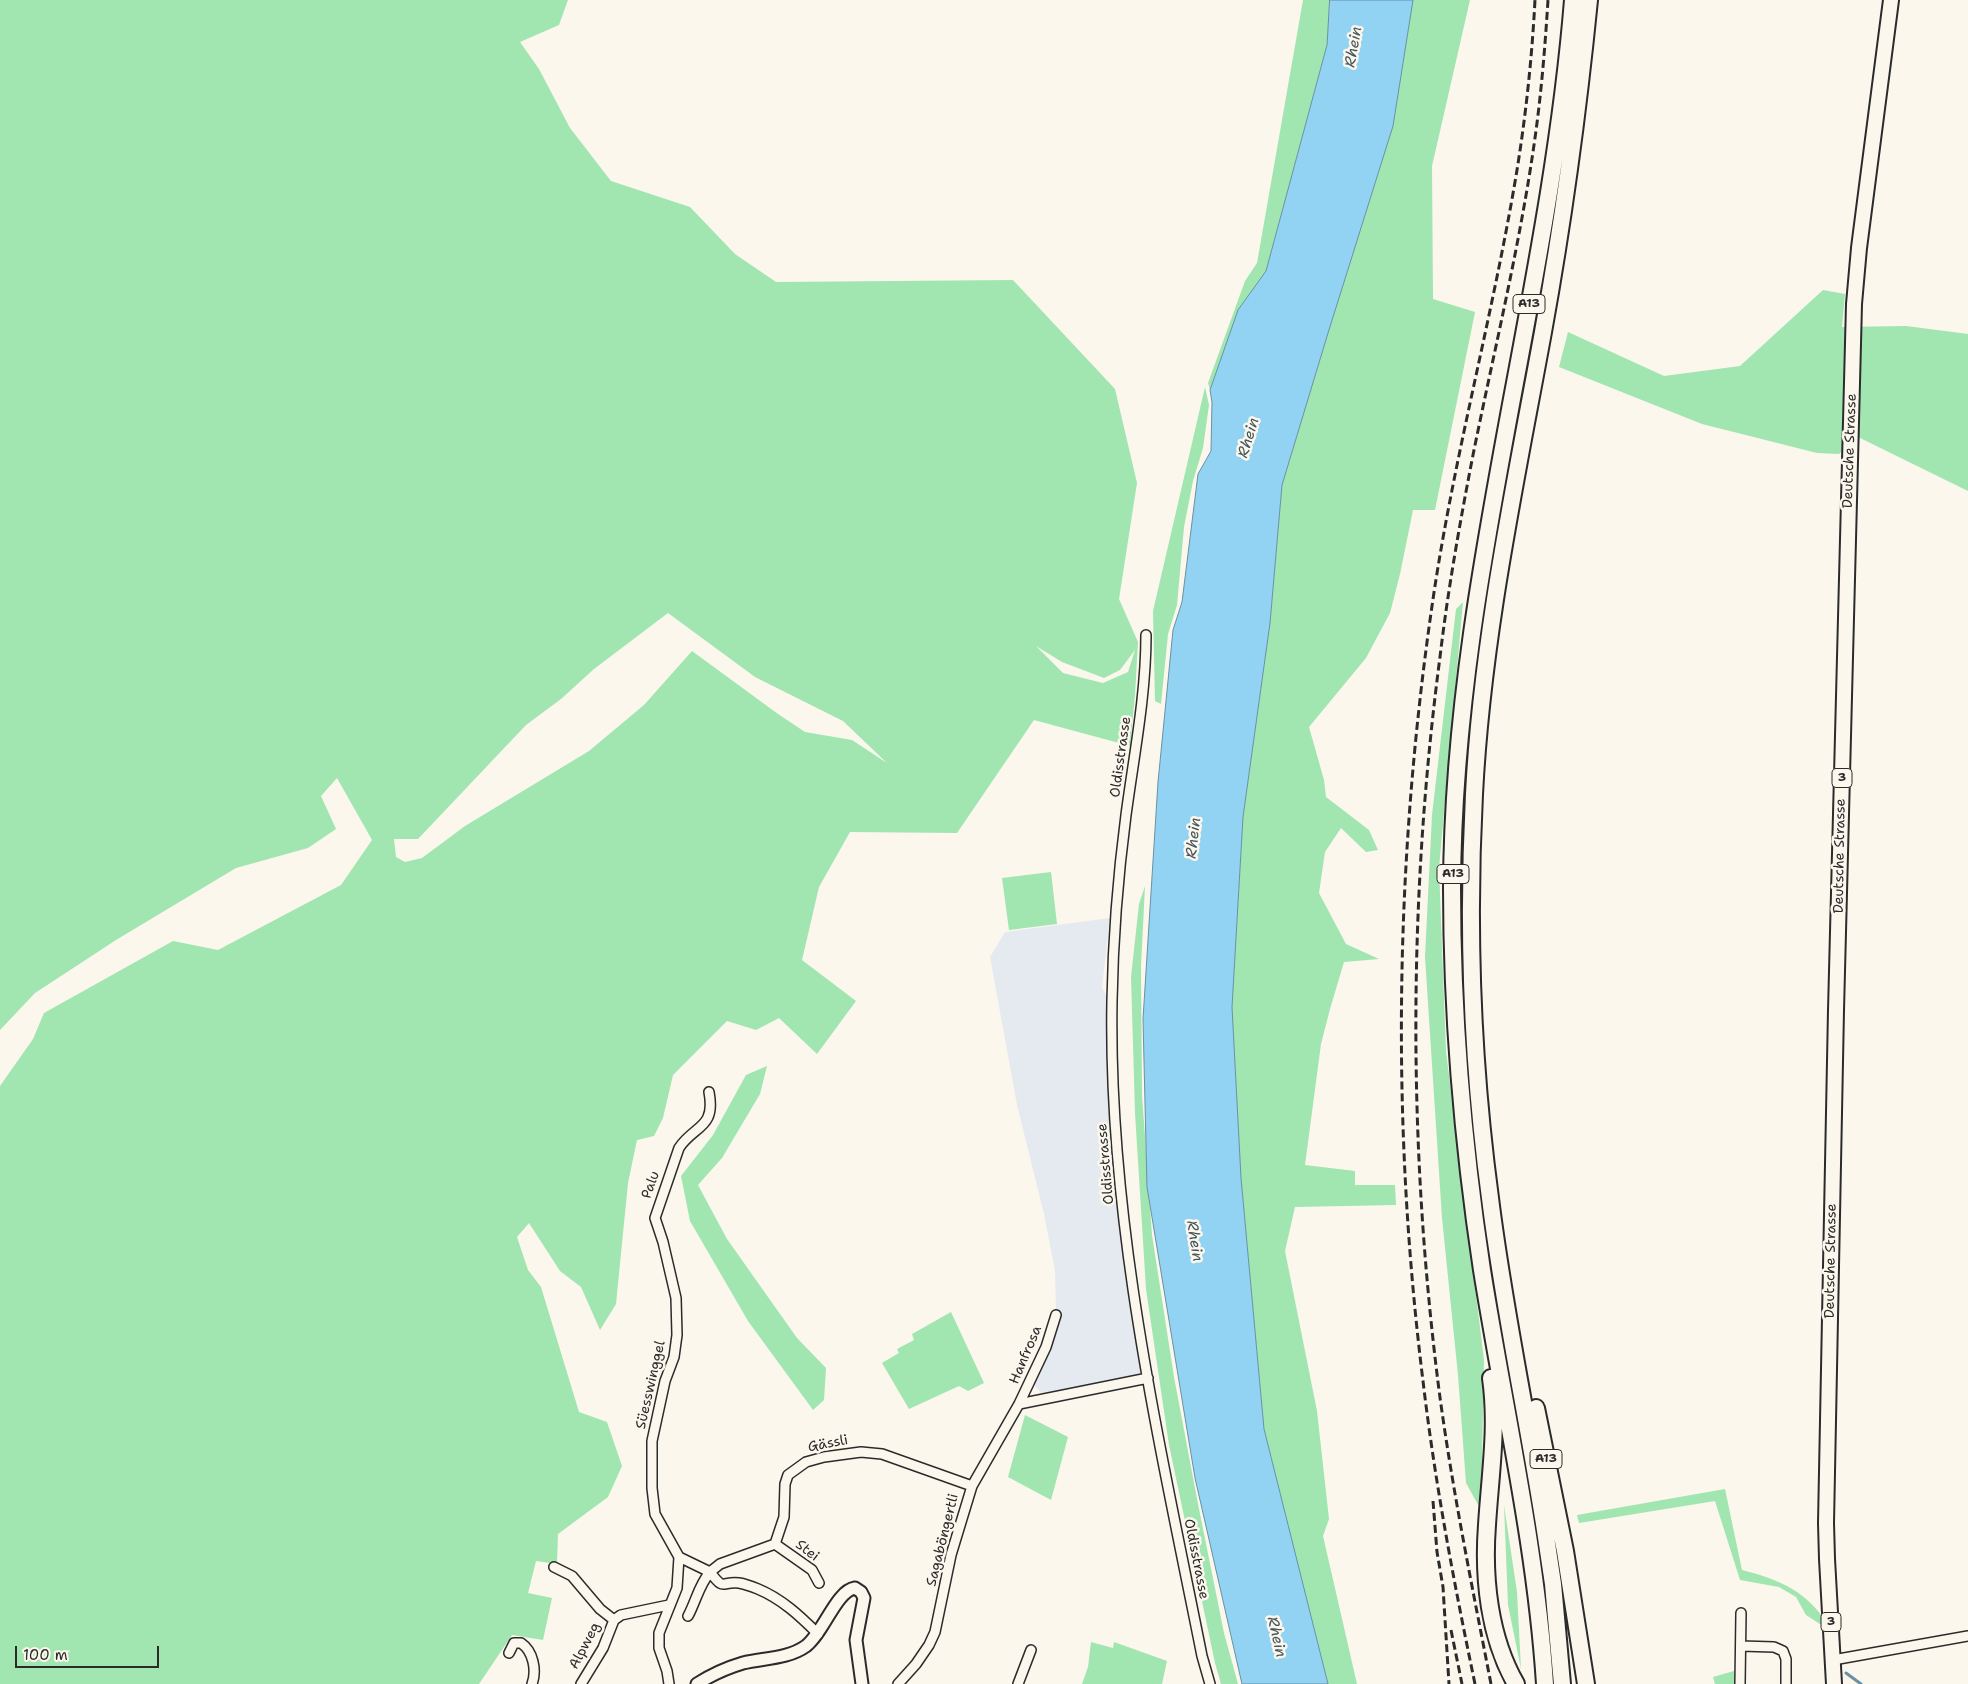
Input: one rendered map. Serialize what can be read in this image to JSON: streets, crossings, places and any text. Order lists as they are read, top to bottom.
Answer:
{
  "streets": {
    "highway": ["A13"],
    "main road": ["Deutsche Strasse", "3"],
    "street": [
      "Oldisstrasse",
      "Palu",
      "Hanfrosa",
      "Süesswinggel",
      "Gässli",
      "Sagaböngertli",
      "Stei",
      "Alpweg"
    ]
  },
  "crossings": [
    ["Palu", "Süesswinggel"],
    ["Hanfrosa", "Sagaböngertli"],
    ["Gässli", "Sagaböngertli"],
    ["Gässli", "Stei"]
  ],
  "water": ["Rhein"],
  "scale_bar": "100 m"
}
